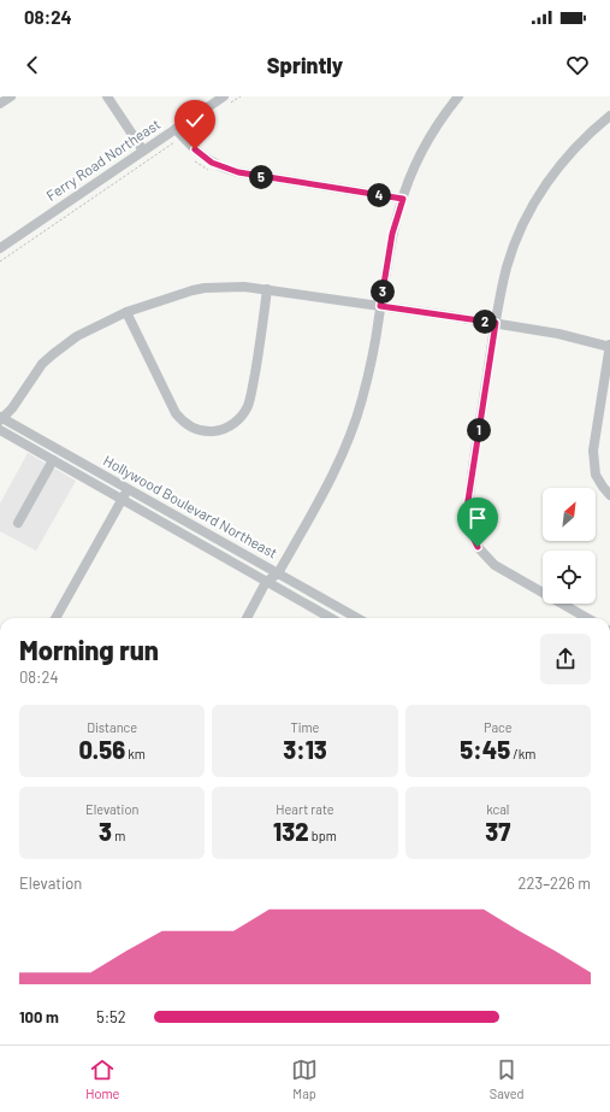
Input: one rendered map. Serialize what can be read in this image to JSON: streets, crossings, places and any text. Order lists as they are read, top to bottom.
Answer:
{
  "streets": {
    "street": ["Ferry Road Northeast", "Hollywood Boulevard Northeast"]
  },
  "north": "top right",
  "page": {
    "status": "08:24",
    "header": "Sprintly",
    "pins": [
      "5",
      "4",
      "3",
      "2",
      "1"
    ],
    "heading": ["Morning run", "08:24"],
    "stats": [
      ["Distance", "0.56 km"],
      ["Time", "3:13"],
      ["Pace", "5:45 /km"],
      ["Elevation", "3 m"],
      ["Heart rate", "132 bpm"],
      ["kcal", "37"]
    ],
    "chart": ["Elevation", "223–226 m"],
    "list": [
      {
        "name": "100 m",
        "note": "5:52"
      }
    ],
    "tabs": ["Home", "Map", "Saved"]
  }
}
